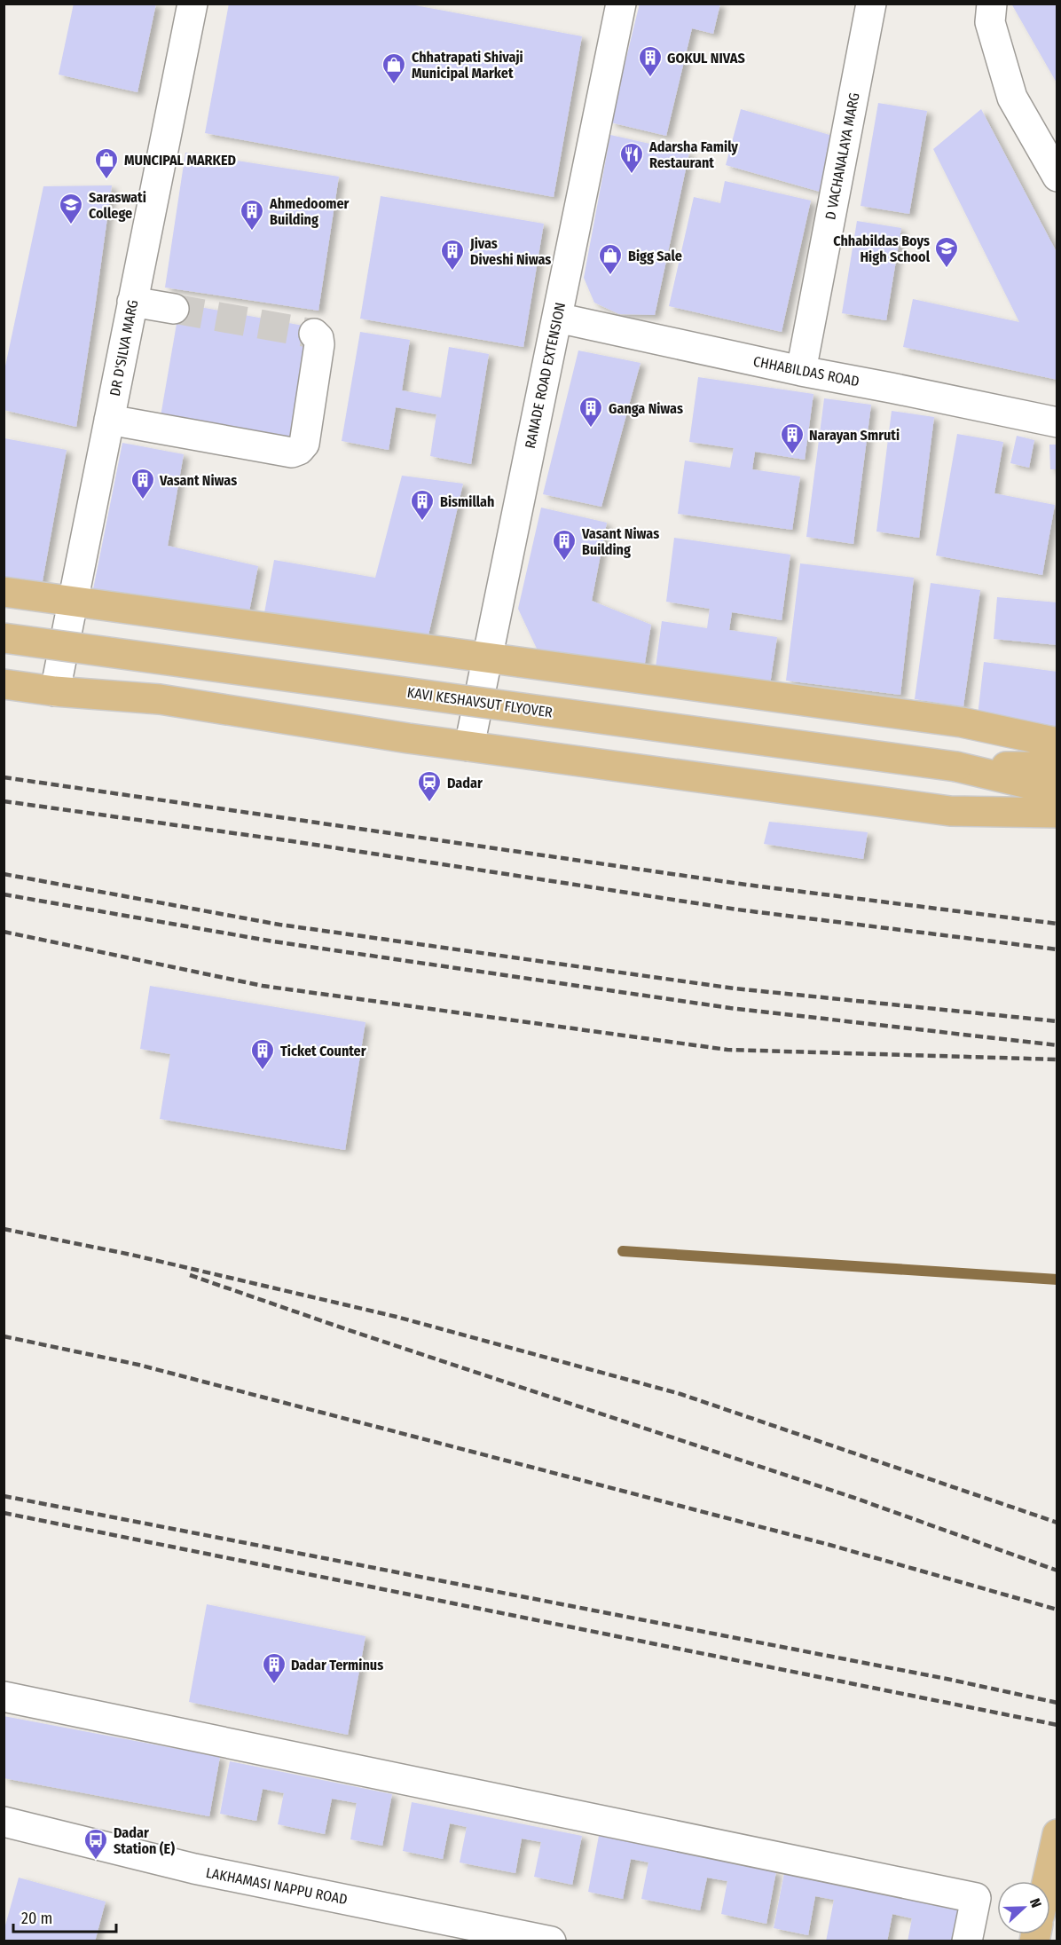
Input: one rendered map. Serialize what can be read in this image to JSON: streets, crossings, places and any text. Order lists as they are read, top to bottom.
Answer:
{
  "streets": {
    "main road": ["KAVI KESHAVSUT FLYOVER"],
    "street": [
      "D VACHANALAYA MARG",
      "DR D'SILVA MARG",
      "CHHABILDAS ROAD",
      "RANADE ROAD EXTENSION",
      "LAKHAMASI NAPPU ROAD"
    ]
  },
  "crossings": [
    ["D VACHANALAYA MARG", "CHHABILDAS ROAD"],
    ["CHHABILDAS ROAD", "RANADE ROAD EXTENSION"]
  ],
  "places": {
    "building": [
      "GOKUL NIVAS",
      "Ahmedoomer Building",
      "Jivas Diveshi Niwas",
      "Ganga Niwas",
      "Narayan Smruti",
      "Vasant Niwas",
      "Bismillah",
      "Vasant Niwas Building",
      "Ticket Counter",
      "Dadar Terminus"
    ],
    "shop": ["Chhatrapati Shivaji Municipal Market", "MUNCIPAL MARKED", "Bigg Sale"],
    "restaurant": ["Adarsha Family Restaurant"],
    "school or university": ["Saraswati College", "Chhabildas Boys High School"],
    "station": ["Dadar"],
    "bus stop": ["Dadar Station (E)"]
  },
  "scale_bar": "20 m",
  "north": "right"
}
